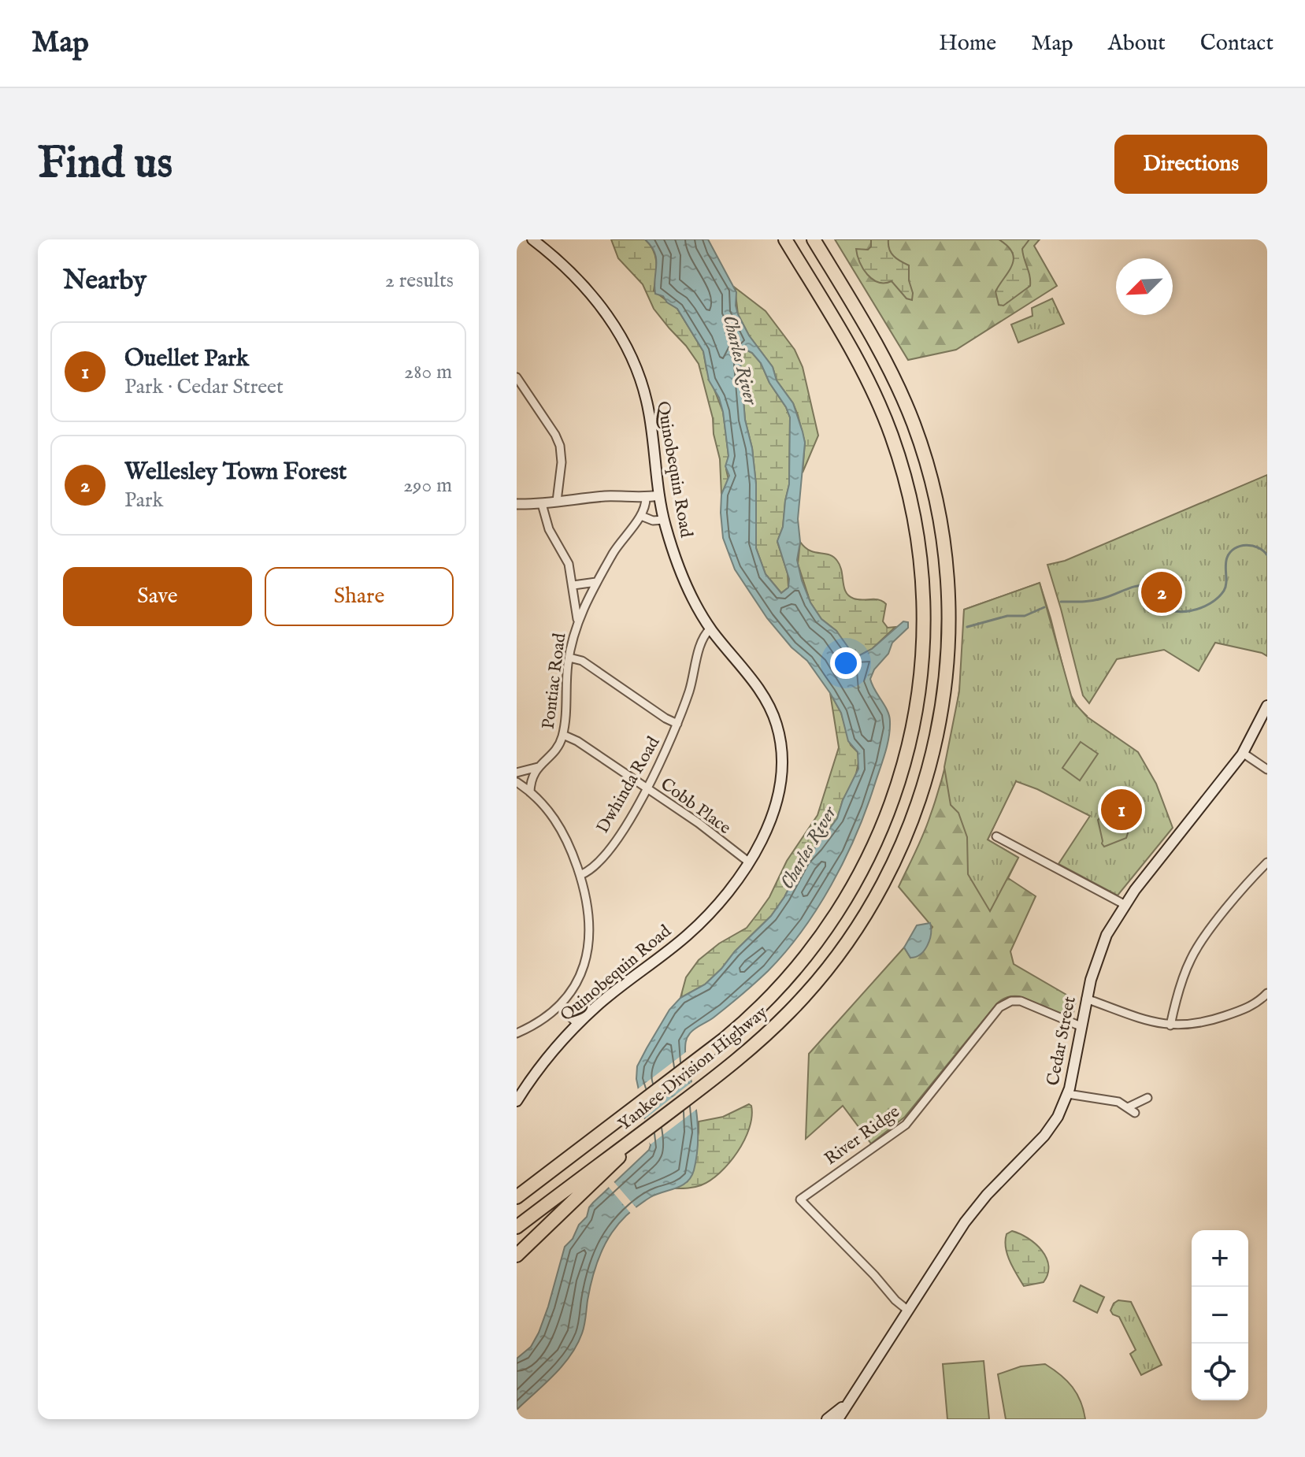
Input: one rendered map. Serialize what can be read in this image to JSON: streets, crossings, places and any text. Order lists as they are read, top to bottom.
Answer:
{
  "streets": {
    "highway": ["Yankee Division Highway"],
    "main road": ["Quinobequin Road", "Cedar Street"],
    "street": [
      "Pontiac Road",
      "Dwhinda Road",
      "Cobb Place",
      "River Ridge"
    ]
  },
  "crossings": [
    ["Quinobequin Road", "Dwhinda Road"],
    ["Quinobequin Road", "Cobb Place"],
    ["Pontiac Road", "Cobb Place"],
    ["Dwhinda Road", "Cobb Place"],
    ["Cedar Street", "River Ridge"]
  ],
  "water": ["Charles River"],
  "north": "bottom left",
  "page": {
    "header": "Map",
    "nav": [
      "Home",
      "Map",
      "About",
      "Contact"
    ],
    "buttons": [
      "Directions",
      ["Save", "Share"]
    ],
    "title": "Find us",
    "heading": ["Nearby", "2 results"],
    "list": [
      {
        "mark": "1",
        "name": "Ouellet Park",
        "note": "Park · Cedar Street",
        "value": "280 m"
      },
      {
        "mark": "2",
        "name": "Wellesley Town Forest",
        "note": "Park",
        "value": "290 m"
      }
    ],
    "pins": ["2", "1"],
    "map_buttons": ["+", "−"]
  }
}
